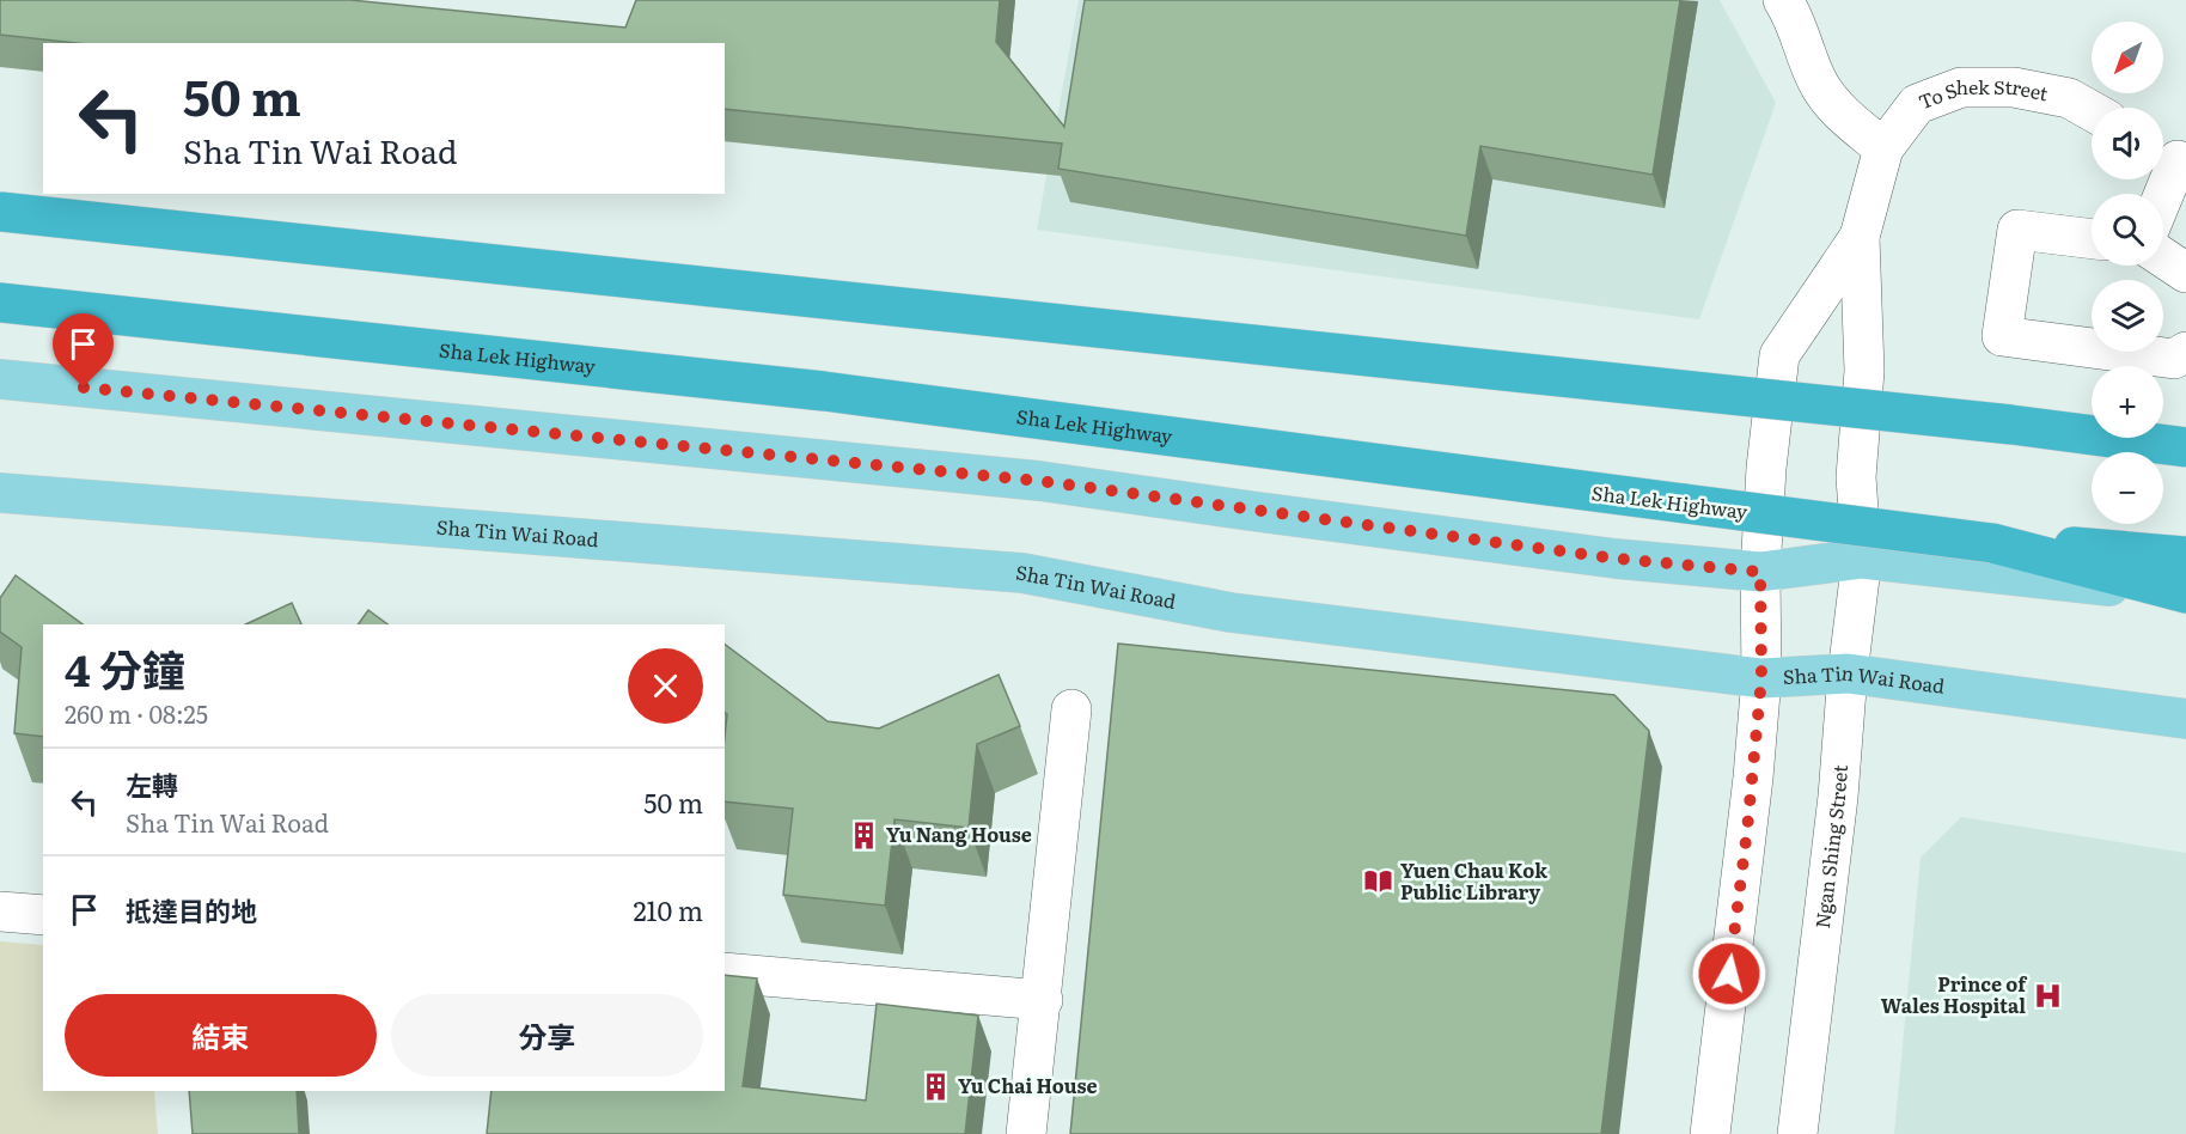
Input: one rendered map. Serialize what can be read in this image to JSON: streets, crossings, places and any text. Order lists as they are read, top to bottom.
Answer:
{
  "streets": {
    "highway": ["Sha Lek Highway"],
    "main road": ["Sha Tin Wai Road"],
    "street": ["To Shek Street", "Ngan Shing Street"]
  },
  "crossings": [
    ["To Shek Street", "Ngan Shing Street"],
    ["Sha Tin Wai Road", "Ngan Shing Street"]
  ],
  "places": {
    "building": ["Yu Nang House", "Yu Chai House"],
    "library": ["Yuen Chau Kok Public Library"],
    "hospital": ["Prince of Wales Hospital"]
  },
  "north": "bottom left",
  "page": {
    "map_buttons": ["+", "−"],
    "turn": ["50 m", "Sha Tin Wai Road"],
    "heading": ["4 分鐘", "260 m · 08:25"],
    "list": [
      {
        "name": "左轉",
        "note": "Sha Tin Wai Road",
        "value": "50 m"
      },
      {
        "name": "抵達目的地",
        "value": "210 m"
      }
    ],
    "buttons": ["結束", "分享"]
  }
}
